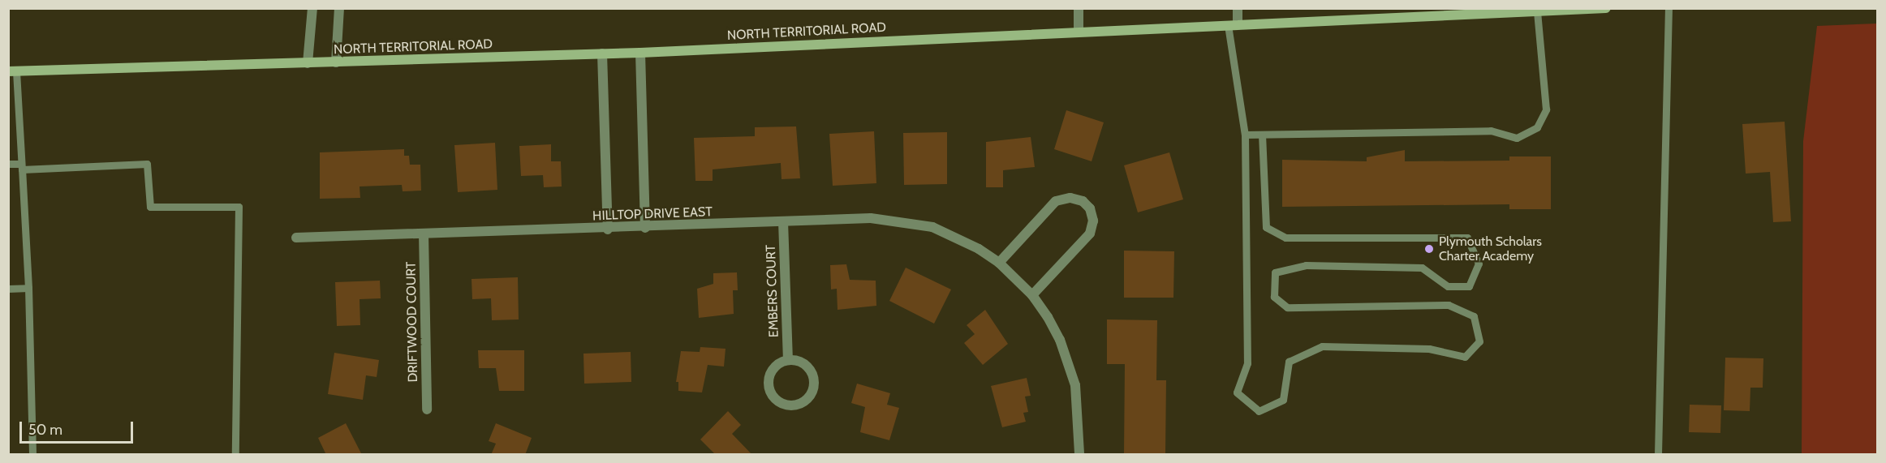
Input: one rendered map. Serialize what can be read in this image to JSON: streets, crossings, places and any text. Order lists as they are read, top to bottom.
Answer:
{
  "streets": {
    "main road": ["NORTH TERRITORIAL ROAD"],
    "street": ["HILLTOP DRIVE EAST", "EMBERS COURT", "DRIFTWOOD COURT"]
  },
  "crossings": [
    ["HILLTOP DRIVE EAST", "EMBERS COURT"],
    ["HILLTOP DRIVE EAST", "DRIFTWOOD COURT"]
  ],
  "places": ["Plymouth Scholars Charter Academy"],
  "scale_bar": "50 m"
}
